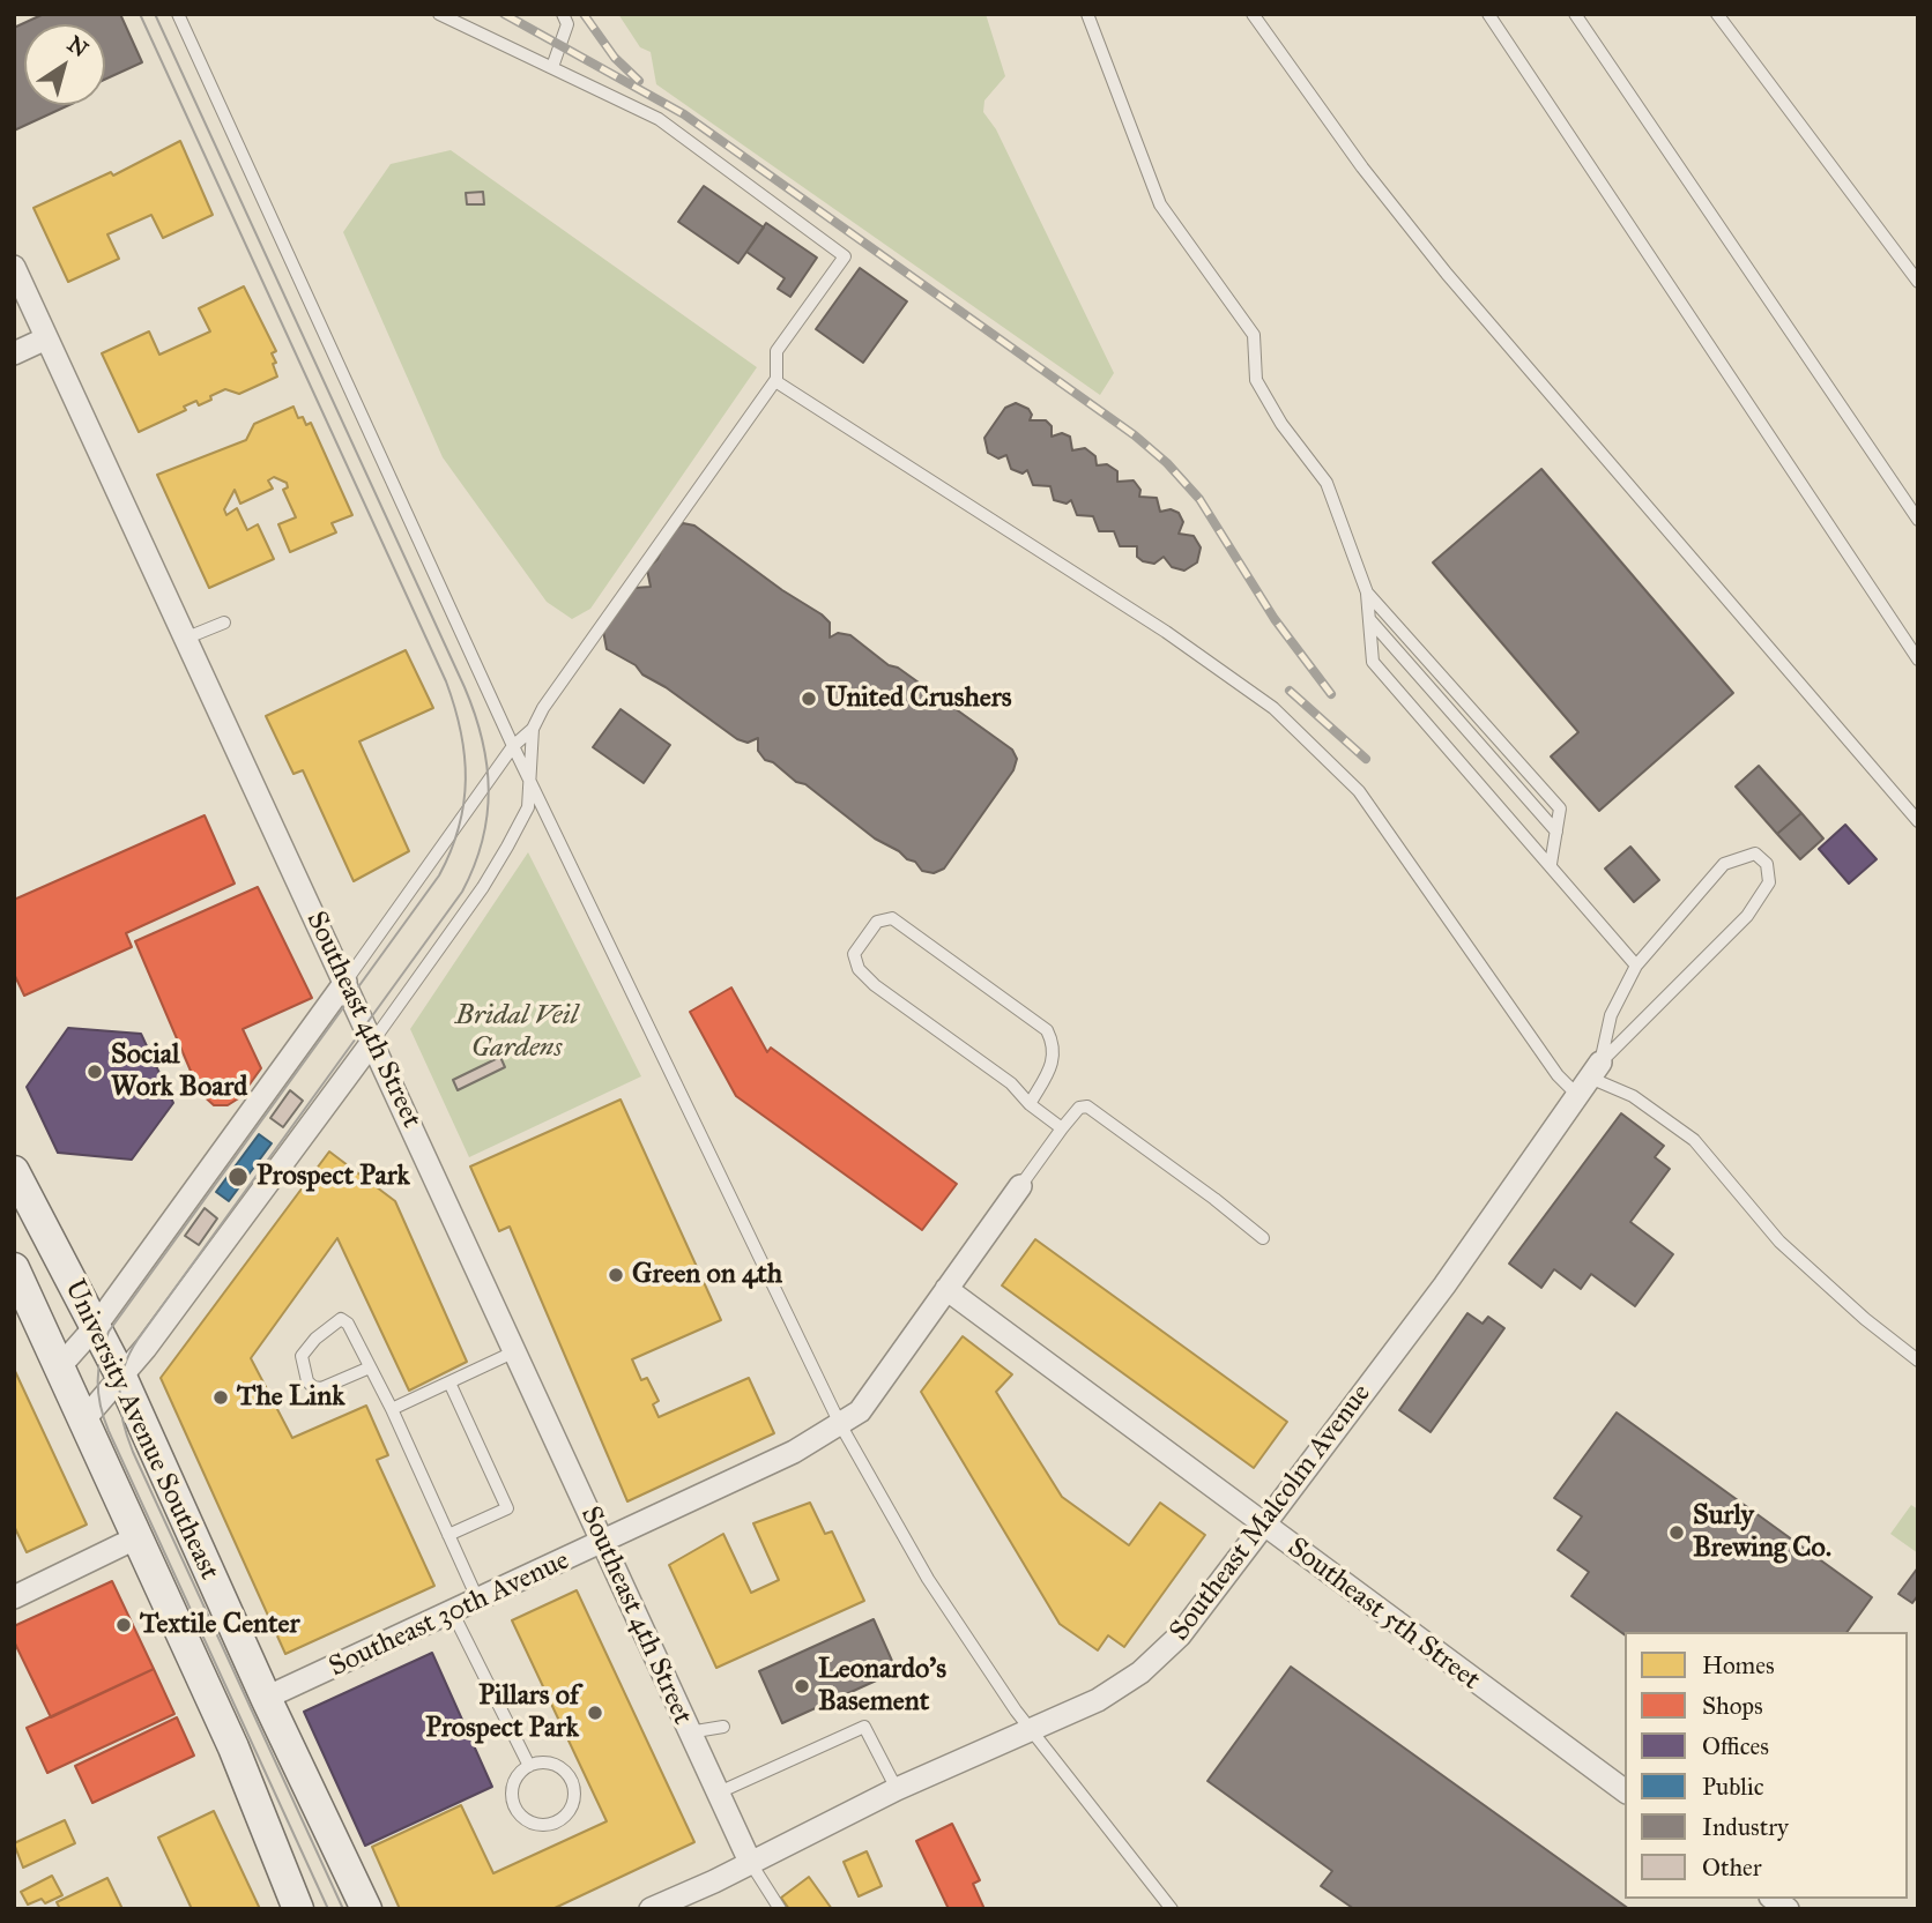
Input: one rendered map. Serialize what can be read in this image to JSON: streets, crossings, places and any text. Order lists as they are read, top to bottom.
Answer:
{
  "streets": {
    "main road": ["University Avenue Southeast"],
    "street": [
      "Southeast 4th Street",
      "Southeast Malcolm Avenue",
      "Southeast 30th Avenue",
      "Southeast 5th Street"
    ]
  },
  "crossings": [
    ["Southeast 4th Street", "Southeast Malcolm Avenue"],
    ["Southeast 4th Street", "Southeast 30th Avenue"],
    ["University Avenue Southeast", "Southeast 30th Avenue"],
    ["Southeast Malcolm Avenue", "Southeast 5th Street"],
    ["Southeast 30th Avenue", "Southeast 5th Street"]
  ],
  "parks": ["Bridal Veil Gardens"],
  "places": [
    "United Crushers",
    "Social Work Board",
    "Prospect Park",
    "Green on 4th",
    "The Link",
    "Surly Brewing Co.",
    "Textile Center",
    "Leonardo's Basement",
    "Pillars of Prospect Park"
  ],
  "legend": [
    "Homes",
    "Shops",
    "Offices",
    "Public",
    "Industry",
    "Other"
  ],
  "north": "top right"
}
